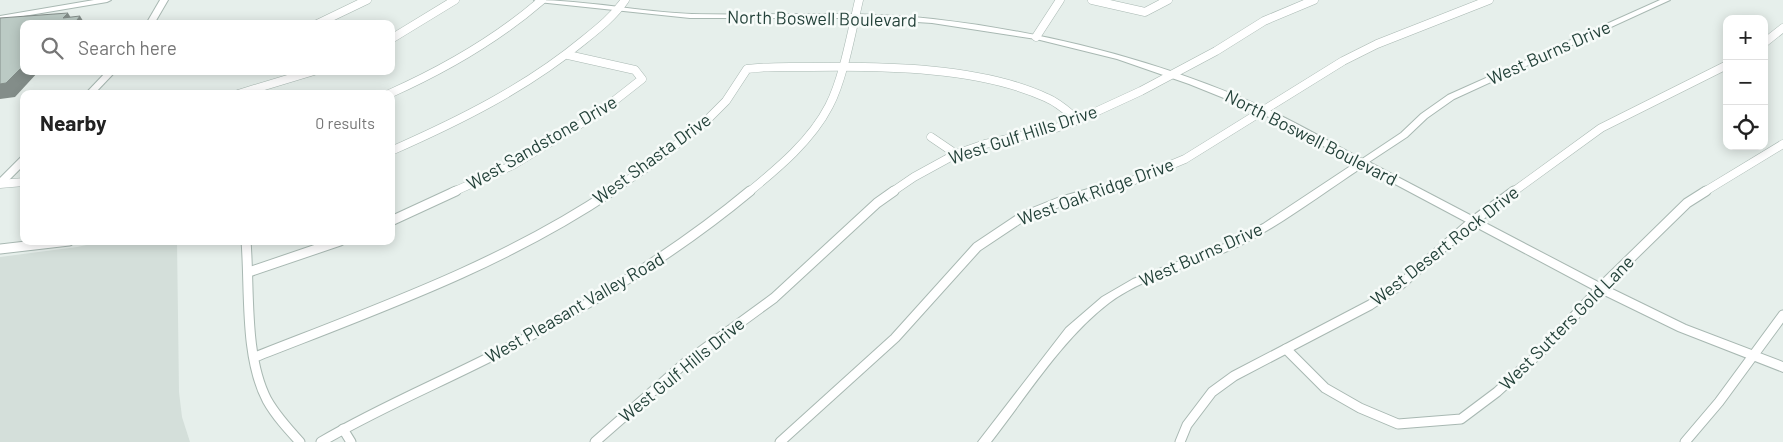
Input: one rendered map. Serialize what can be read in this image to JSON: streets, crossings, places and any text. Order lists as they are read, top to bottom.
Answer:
{
  "streets": {
    "street": [
      "North Boswell Boulevard",
      "West Burns Drive",
      "West Gulf Hills Drive",
      "West Sandstone Drive",
      "West Shasta Drive",
      "West Oak Ridge Drive",
      "West Desert Rock Drive",
      "West Pleasant Valley Road",
      "West Sutters Gold Lane"
    ]
  },
  "crossings": [
    ["North Boswell Boulevard", "West Burns Drive"],
    ["North Boswell Boulevard", "West Gulf Hills Drive"],
    ["North Boswell Boulevard", "West Oak Ridge Drive"],
    ["North Boswell Boulevard", "West Desert Rock Drive"],
    ["North Boswell Boulevard", "West Pleasant Valley Road"],
    ["North Boswell Boulevard", "West Sutters Gold Lane"],
    ["West Gulf Hills Drive", "West Shasta Drive"],
    ["West Shasta Drive", "West Pleasant Valley Road"],
    ["West Desert Rock Drive", "West Sutters Gold Lane"]
  ],
  "page": {
    "map_buttons": ["+", "−"],
    "search": "Search here",
    "heading": ["Nearby", "0 results"]
  }
}
